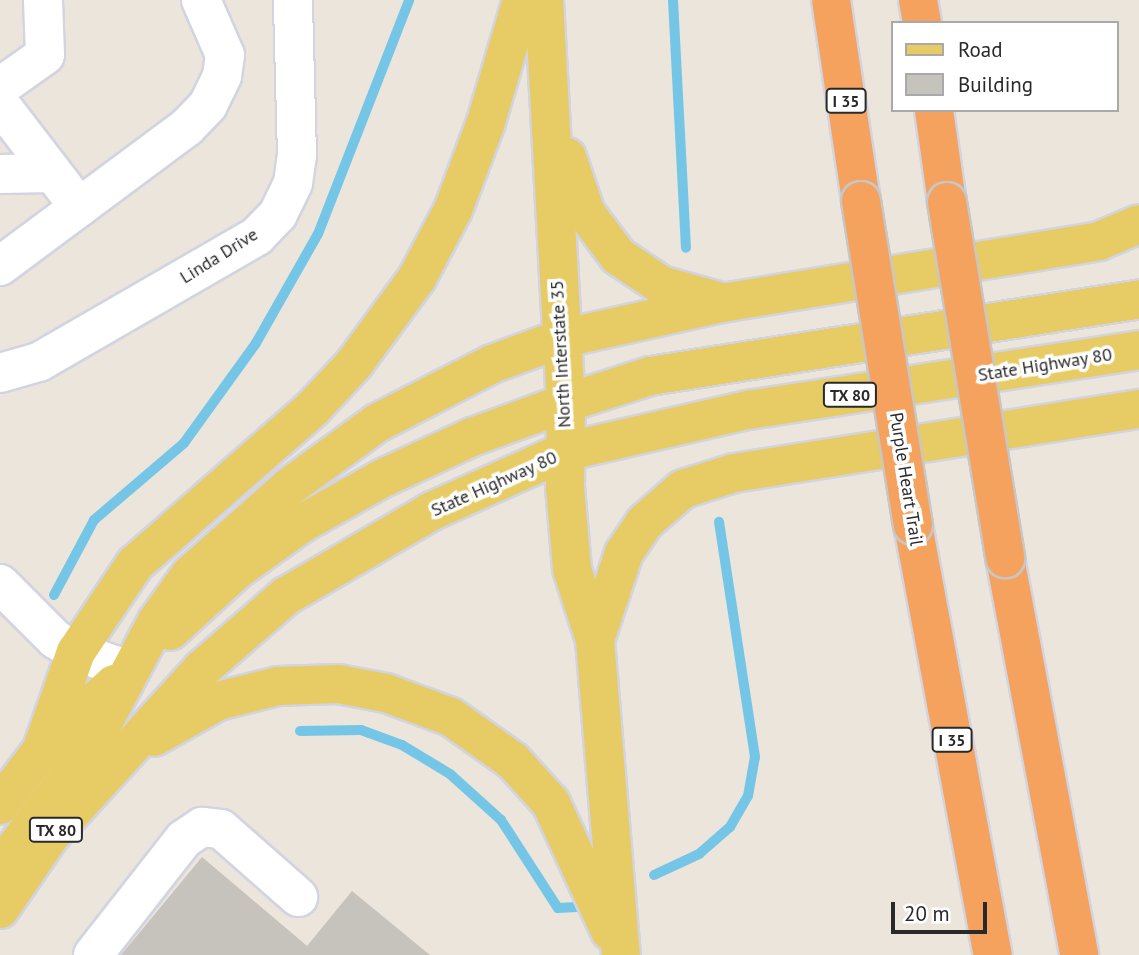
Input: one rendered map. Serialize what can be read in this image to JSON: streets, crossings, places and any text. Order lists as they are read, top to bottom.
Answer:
{
  "streets": {
    "highway": ["I 35", "Purple Heart Trail"],
    "main road": ["North Interstate 35", "State Highway 80", "TX 80"],
    "street": ["Linda Drive"]
  },
  "crossings": [
    ["North Interstate 35", "State Highway 80"]
  ],
  "legend": ["Road", "Building"],
  "scale_bar": "20 m"
}
